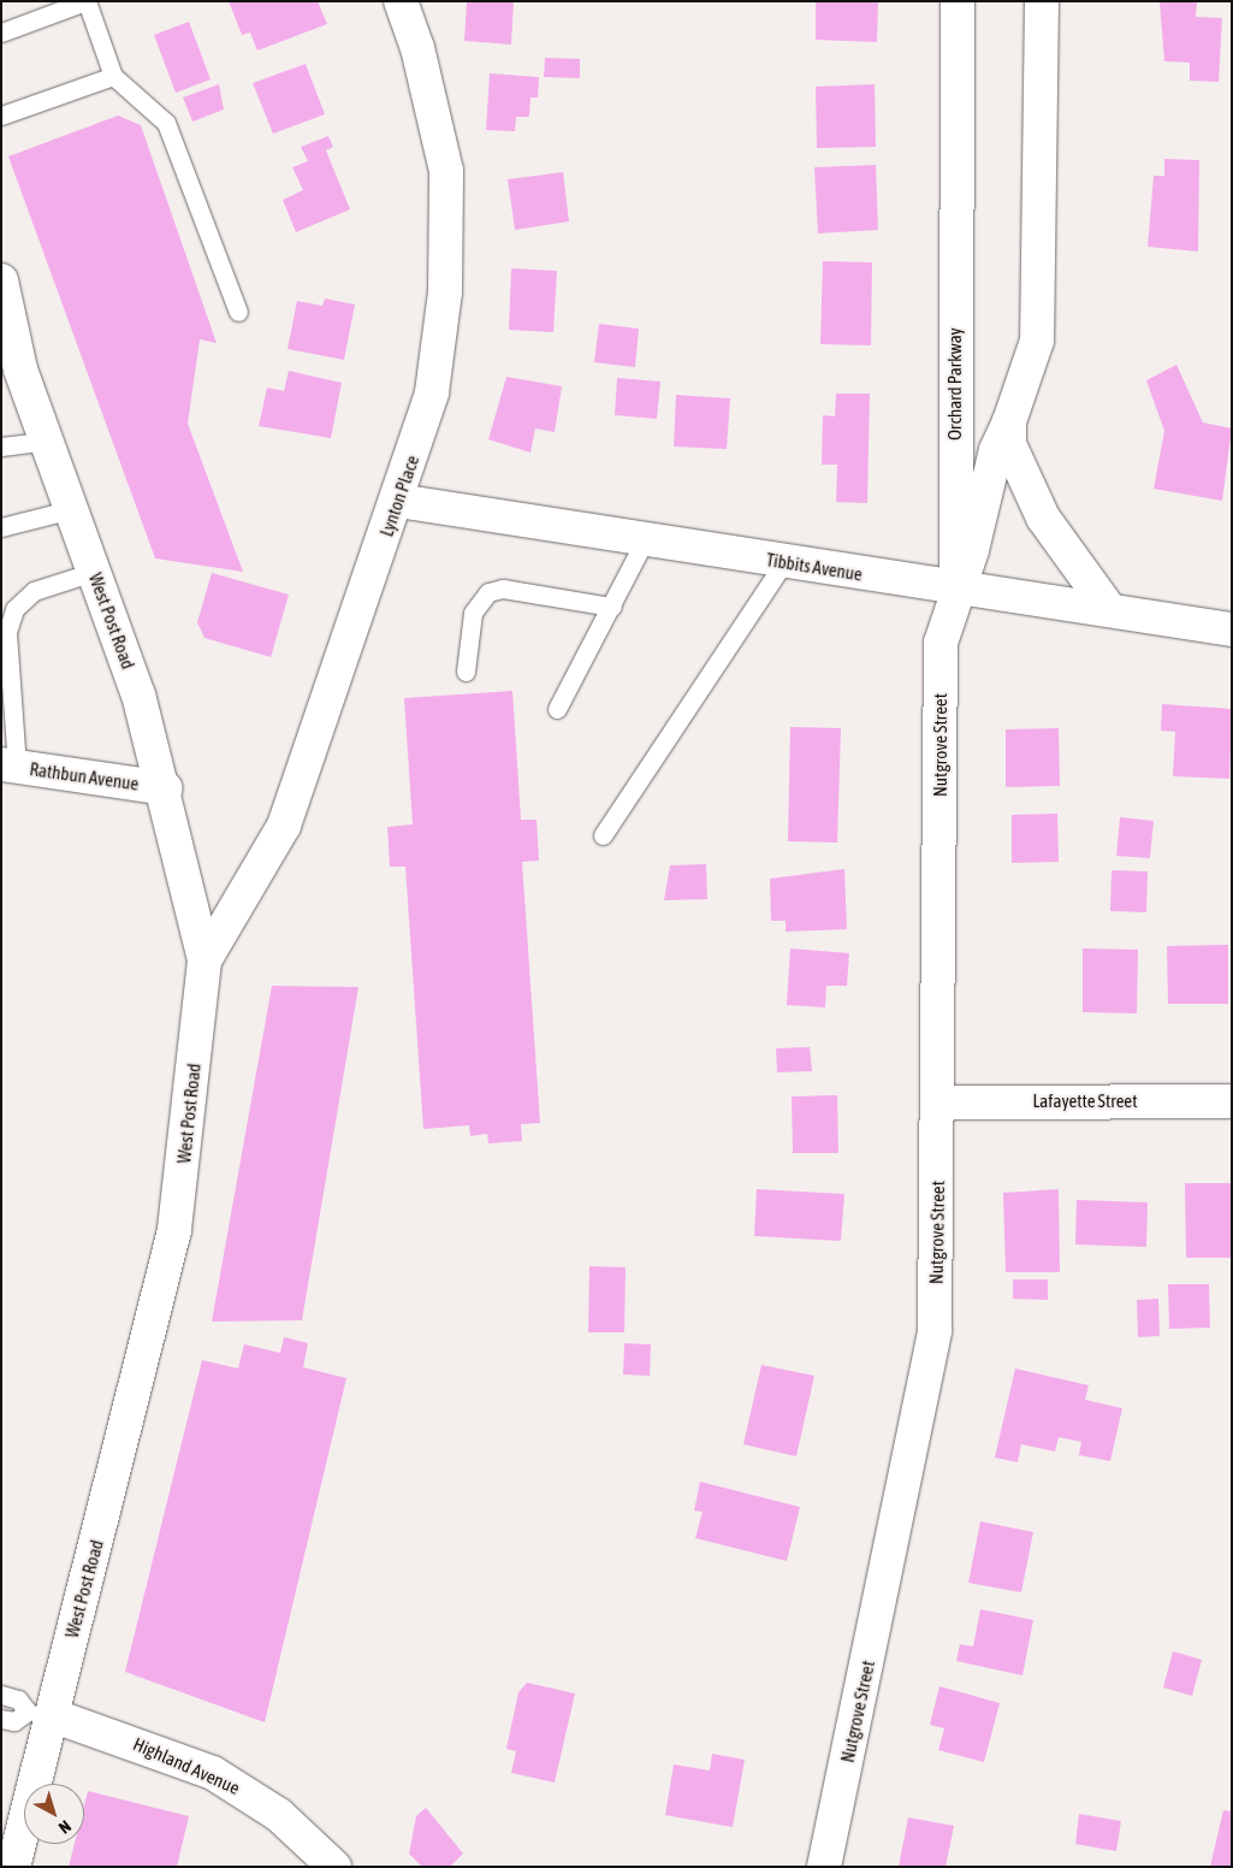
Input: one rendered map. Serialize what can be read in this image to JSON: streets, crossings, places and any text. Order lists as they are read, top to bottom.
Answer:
{
  "streets": {
    "street": [
      "Orchard Parkway",
      "Lynton Place",
      "Tibbits Avenue",
      "West Post Road",
      "Nutgrove Street",
      "Rathbun Avenue",
      "Lafayette Street",
      "Highland Avenue"
    ]
  },
  "crossings": [
    ["Orchard Parkway", "Tibbits Avenue"],
    ["Orchard Parkway", "Nutgrove Street"],
    ["Lynton Place", "Tibbits Avenue"],
    ["Lynton Place", "West Post Road"],
    ["Tibbits Avenue", "Nutgrove Street"],
    ["West Post Road", "Rathbun Avenue"],
    ["West Post Road", "Highland Avenue"],
    ["Nutgrove Street", "Lafayette Street"]
  ],
  "north": "bottom right"
}
